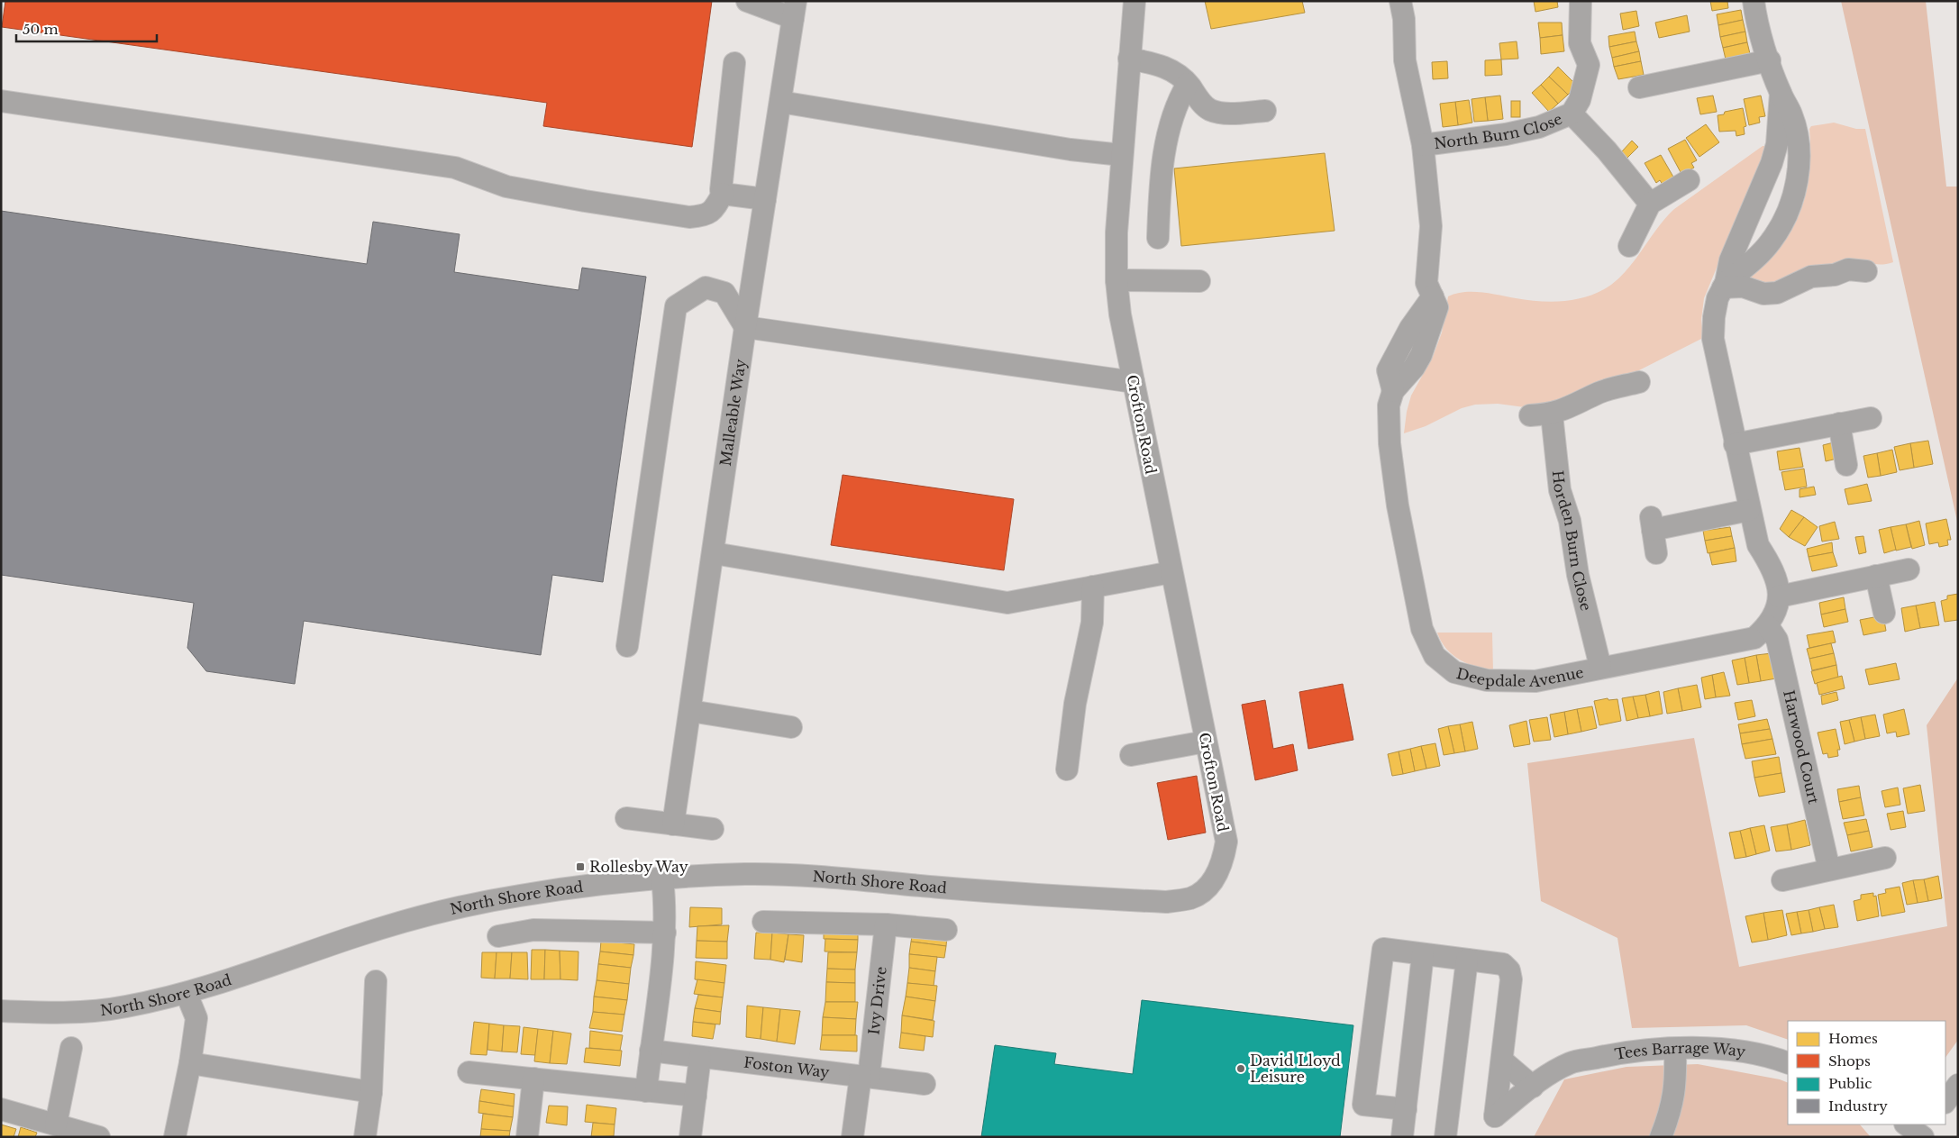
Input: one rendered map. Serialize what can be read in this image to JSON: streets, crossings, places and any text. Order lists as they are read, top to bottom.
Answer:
{
  "streets": {
    "street": [
      "North Burn Close",
      "Malleable Way",
      "Crofton Road",
      "Horden Burn Close",
      "Deepdale Avenue",
      "Harwood Court",
      "North Shore Road",
      "Ivy Drive",
      "Tees Barrage Way",
      "Foston Way"
    ]
  },
  "crossings": [
    ["North Burn Close", "Deepdale Avenue"],
    ["Crofton Road", "North Shore Road"],
    ["Horden Burn Close", "Deepdale Avenue"],
    ["Deepdale Avenue", "Harwood Court"],
    ["Ivy Drive", "Foston Way"]
  ],
  "places": {
    "transit": ["Rollesby Way"],
    "other": ["David Lloyd Leisure"]
  },
  "legend": [
    "Homes",
    "Shops",
    "Public",
    "Industry"
  ],
  "scale_bar": "50 m"
}
